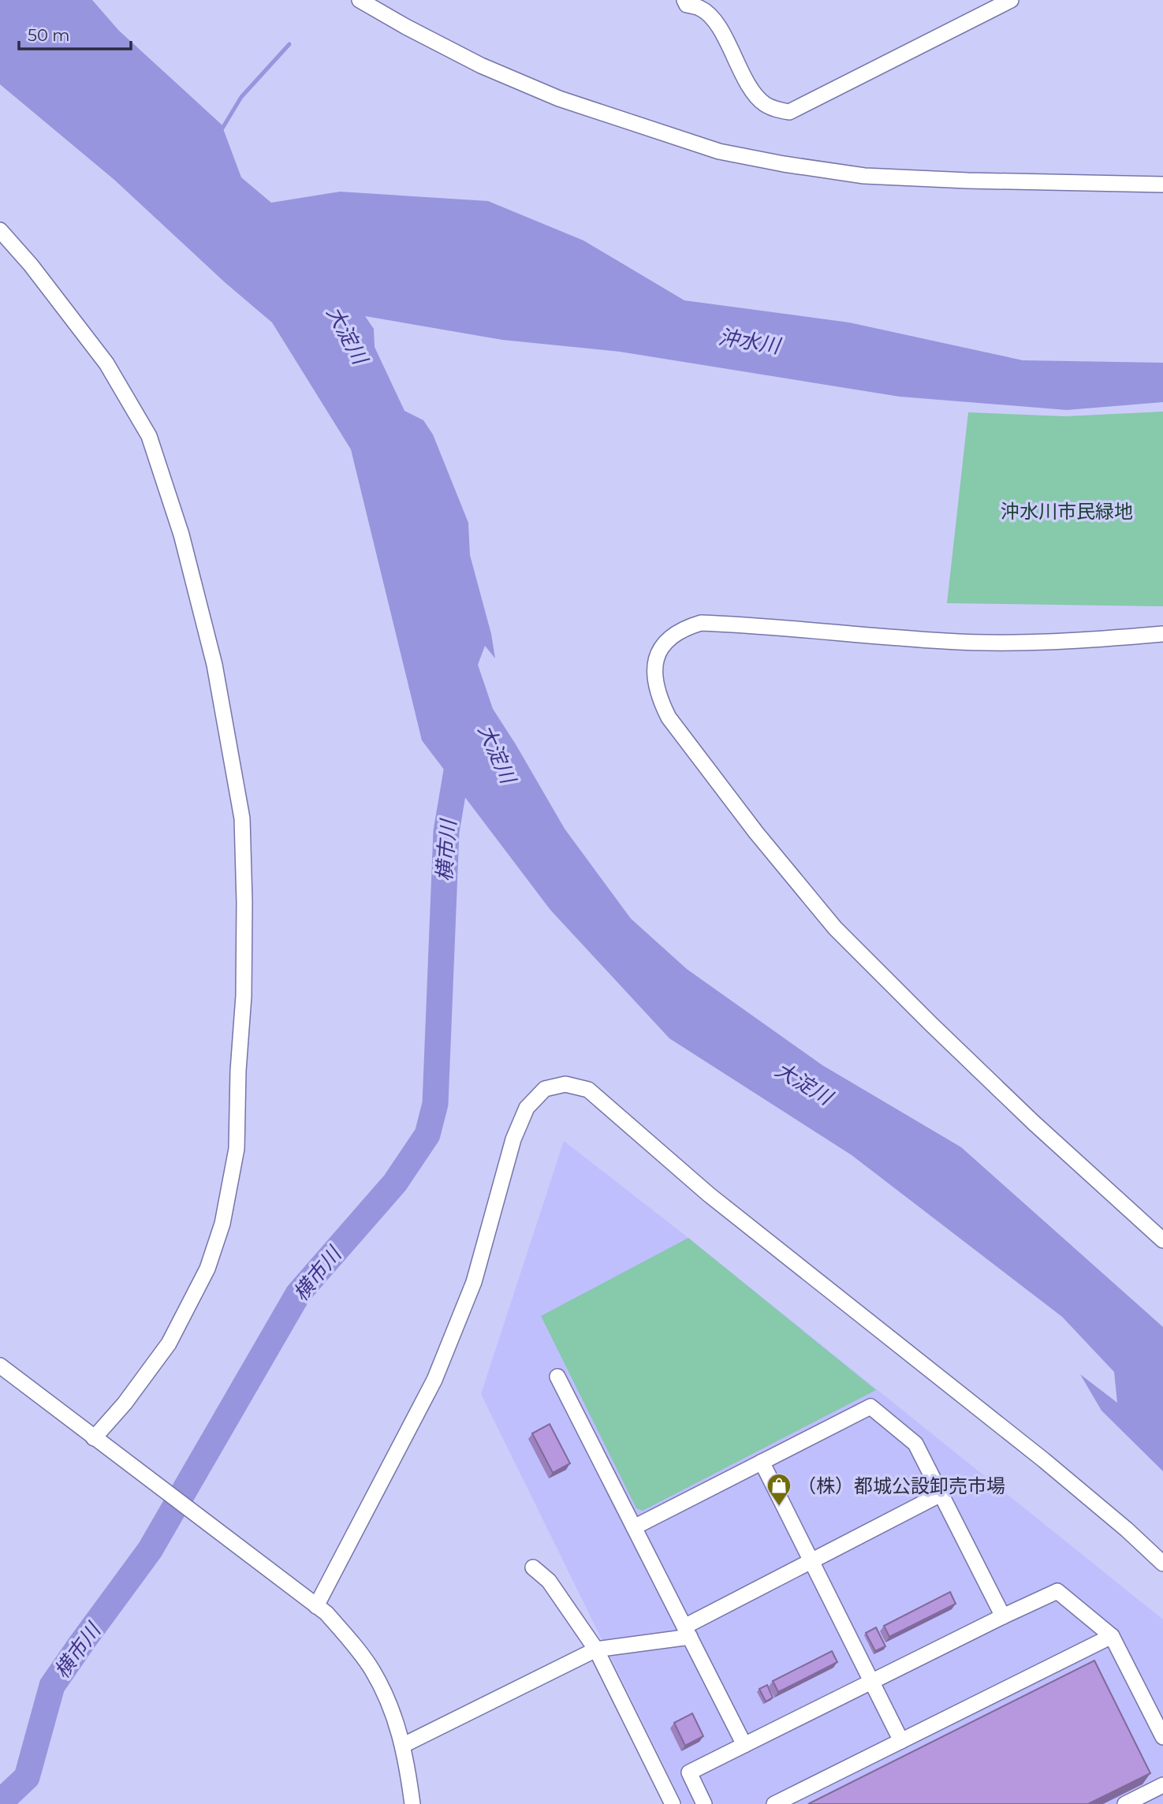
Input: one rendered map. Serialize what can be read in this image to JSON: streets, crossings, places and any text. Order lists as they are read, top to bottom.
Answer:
{
  "water": ["大淀川", "沖水川", "横市川"],
  "parks": ["沖水川市民緑地"],
  "places": {
    "shop": ["（株）都城公設卸売市場"]
  },
  "scale_bar": "50 m"
}
